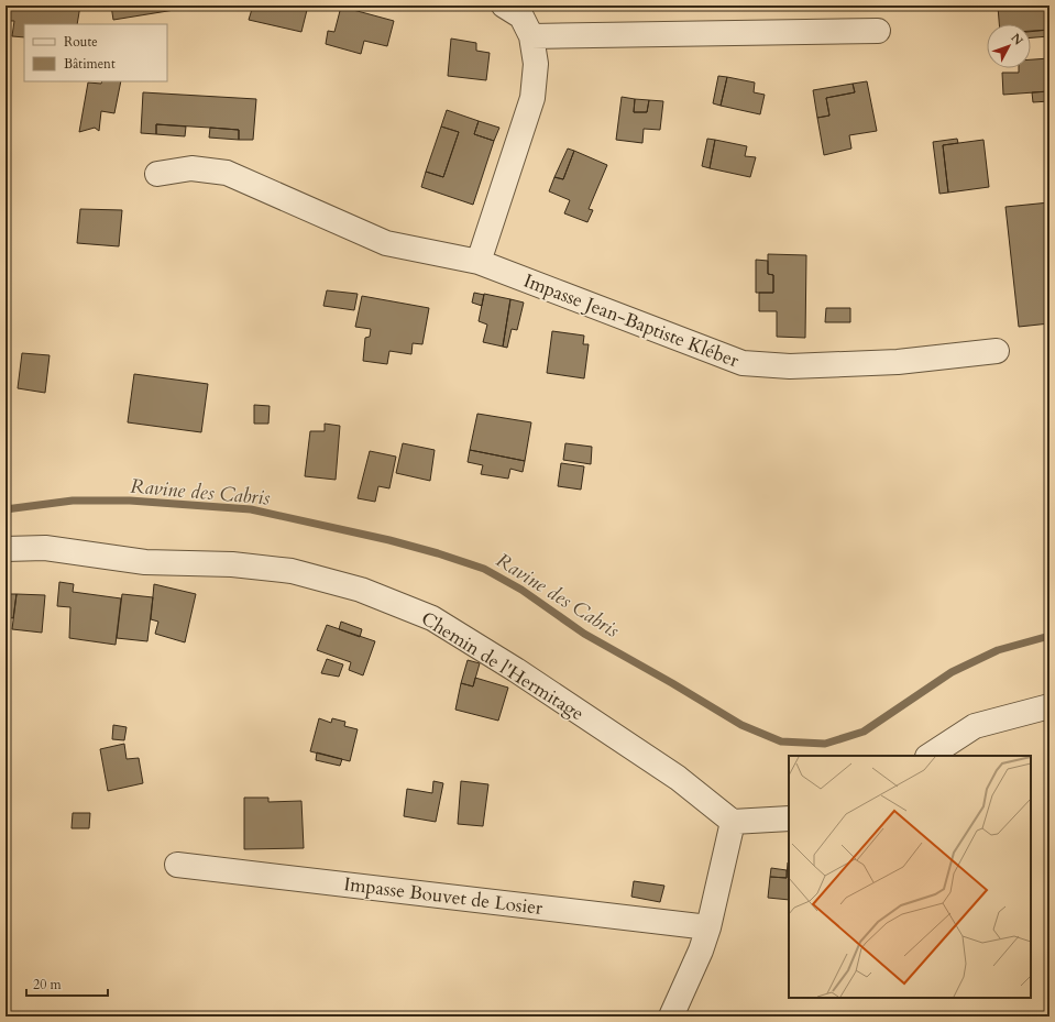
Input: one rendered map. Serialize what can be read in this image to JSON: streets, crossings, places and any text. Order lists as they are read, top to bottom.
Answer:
{
  "streets": {
    "street": ["Impasse Jean-Baptiste Kléber", "Chemin de l'Hermitage", "Impasse Bouvet de Losier"]
  },
  "water": ["Ravine des Cabris"],
  "legend": ["Route", "Bâtiment"],
  "scale_bar": "20 m",
  "north": "top right"
}
